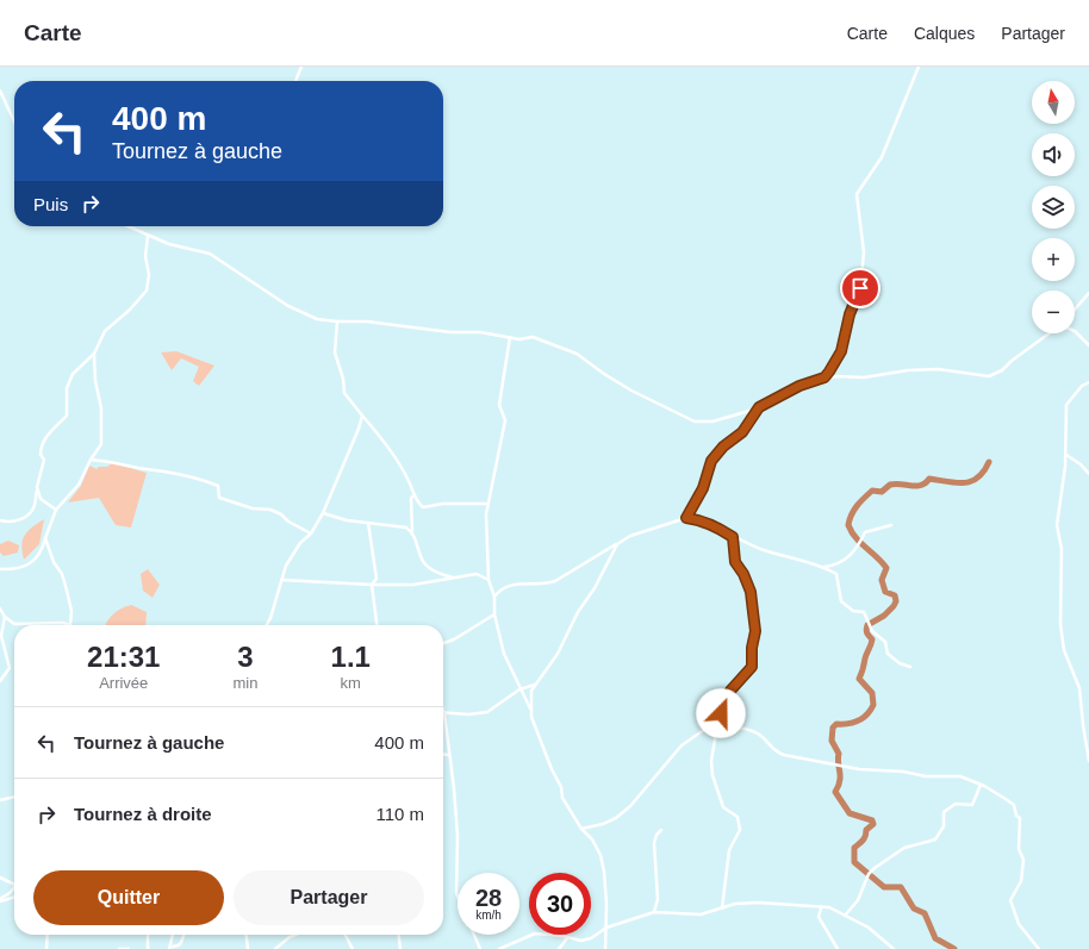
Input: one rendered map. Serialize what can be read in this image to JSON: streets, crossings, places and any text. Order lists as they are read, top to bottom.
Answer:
{
  "north": "top",
  "page": {
    "header": "Carte",
    "nav": ["Carte", "Calques", "Partager"],
    "map_buttons": ["+", "−"],
    "turn": ["400 m", "Tournez à gauche"],
    "then": "Puis",
    "eta": [
      "21:31",
      "Arrivée",
      "3",
      "min",
      "1.1",
      "km"
    ],
    "list": [
      {
        "name": "Tournez à gauche",
        "value": "400 m"
      },
      {
        "name": "Tournez à droite",
        "value": "110 m"
      }
    ],
    "buttons": ["Quitter", "Partager"],
    "speed": "28 km/h",
    "limit": "30"
  }
}
